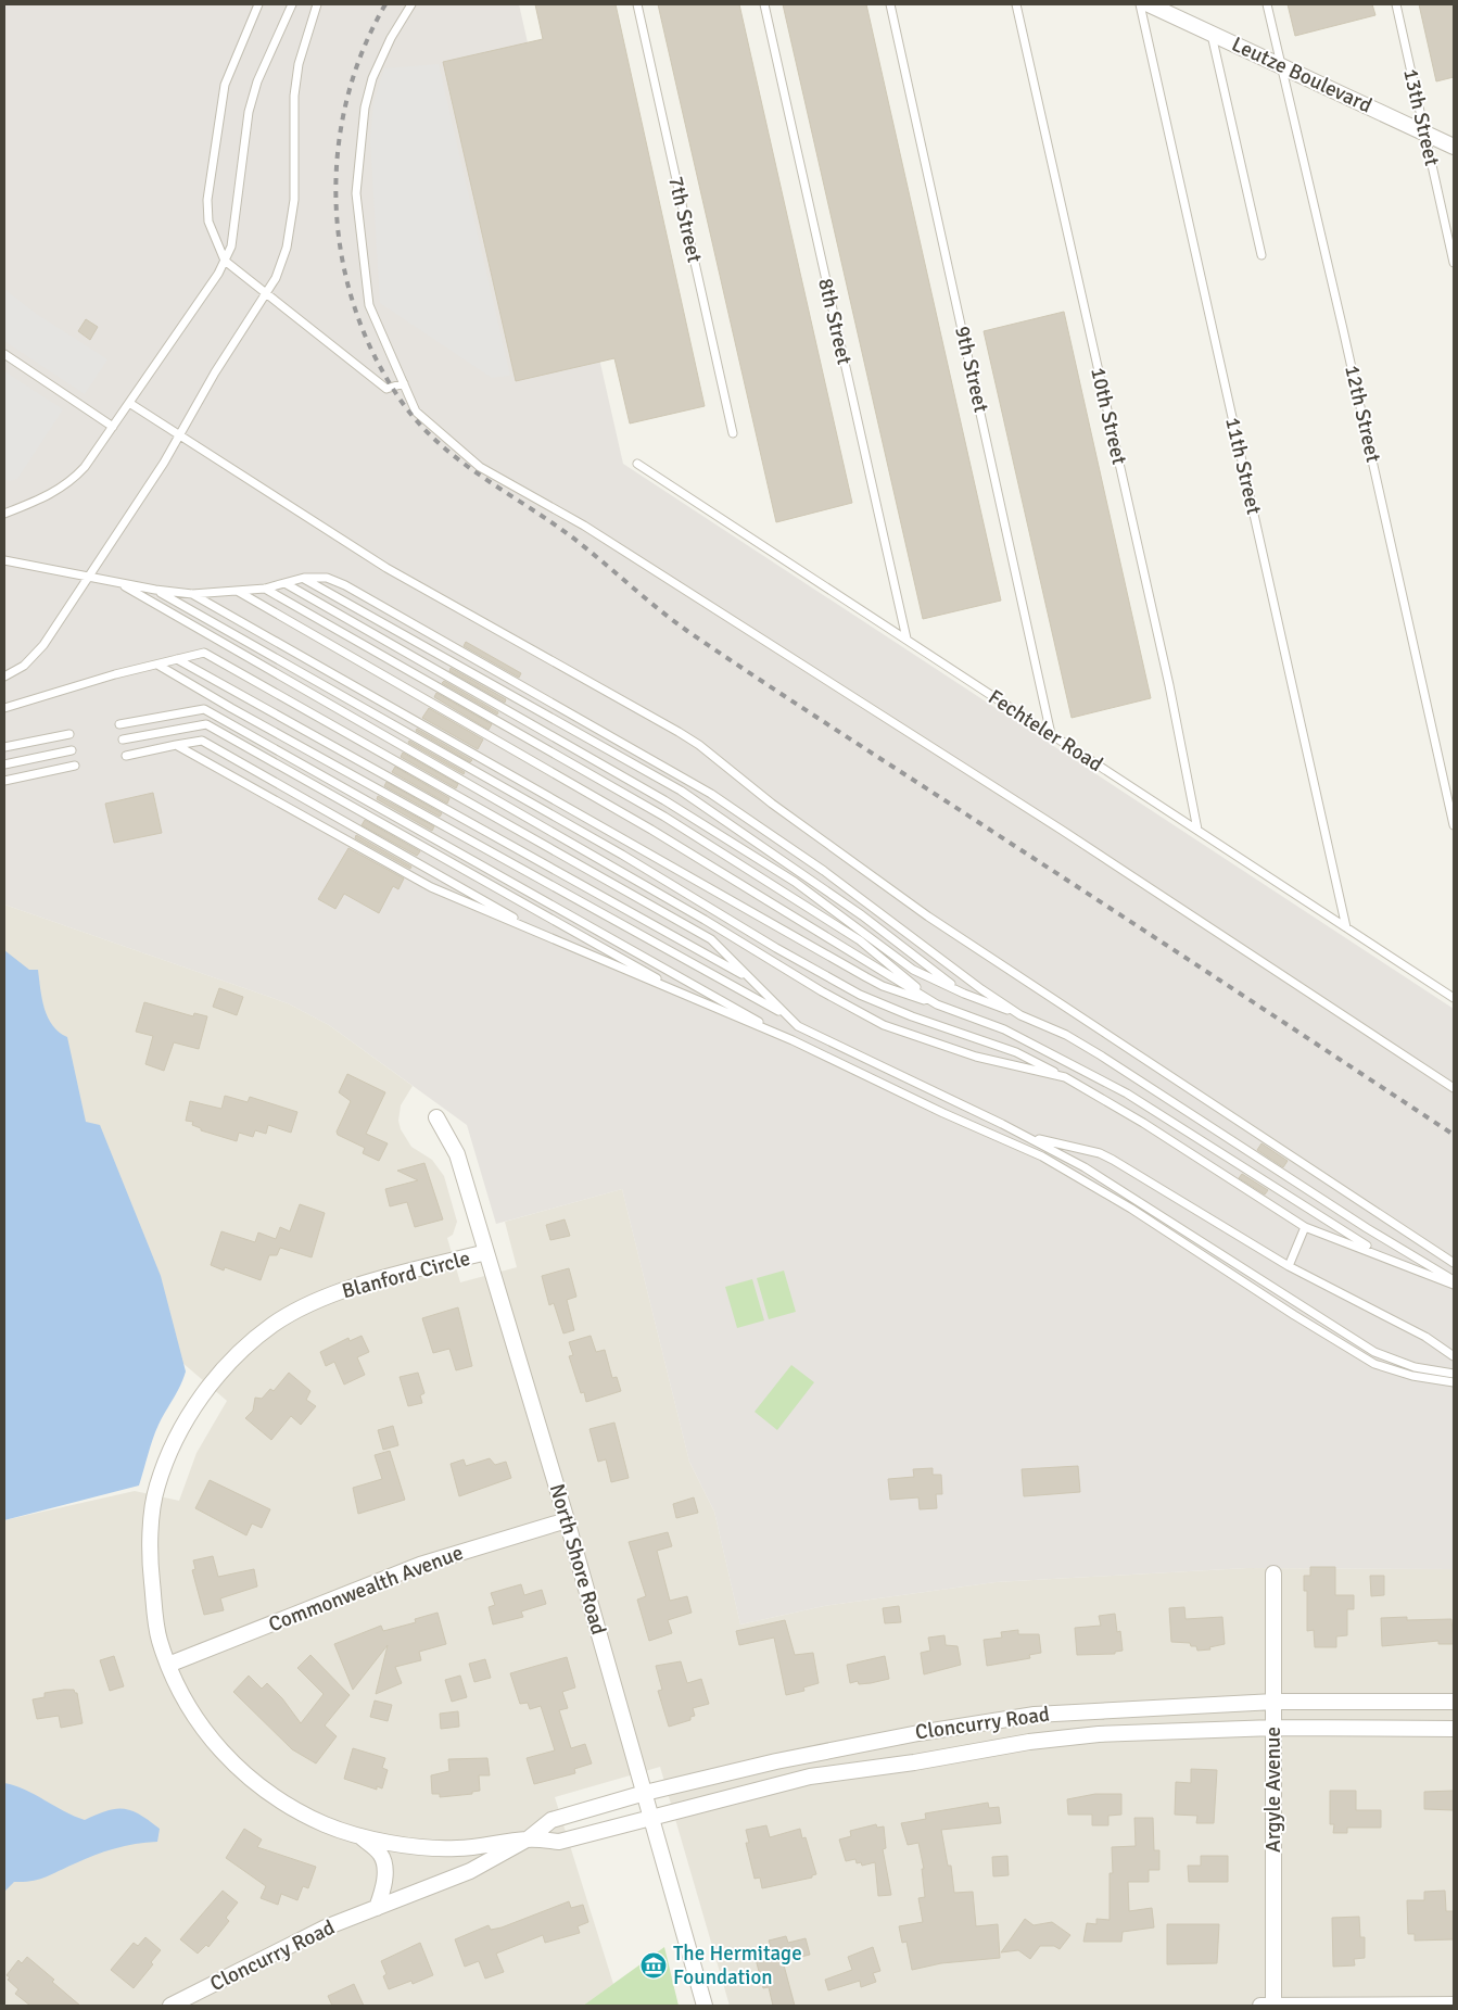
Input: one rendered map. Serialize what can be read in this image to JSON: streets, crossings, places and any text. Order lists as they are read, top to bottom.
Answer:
{
  "streets": {
    "street": [
      "Leutze Boulevard",
      "Blanford Circle",
      "North Shore Road",
      "Commonwealth Avenue",
      "Cloncurry Road",
      "Argyle Avenue"
    ],
    "lane": [
      "13th Street",
      "7th Street",
      "8th Street",
      "9th Street",
      "12th Street",
      "10th Street",
      "11th Street",
      "Fechteler Road"
    ]
  },
  "crossings": [
    ["Leutze Boulevard", "13th Street"],
    ["Leutze Boulevard", "12th Street"],
    ["8th Street", "Fechteler Road"],
    ["9th Street", "Fechteler Road"],
    ["10th Street", "Fechteler Road"],
    ["11th Street", "Fechteler Road"],
    ["Blanford Circle", "North Shore Road"],
    ["Blanford Circle", "Commonwealth Avenue"],
    ["Blanford Circle", "Cloncurry Road"],
    ["North Shore Road", "Commonwealth Avenue"],
    ["North Shore Road", "Cloncurry Road"],
    ["Cloncurry Road", "Argyle Avenue"]
  ],
  "places": {
    "museum": ["The Hermitage Foundation"]
  }
}
